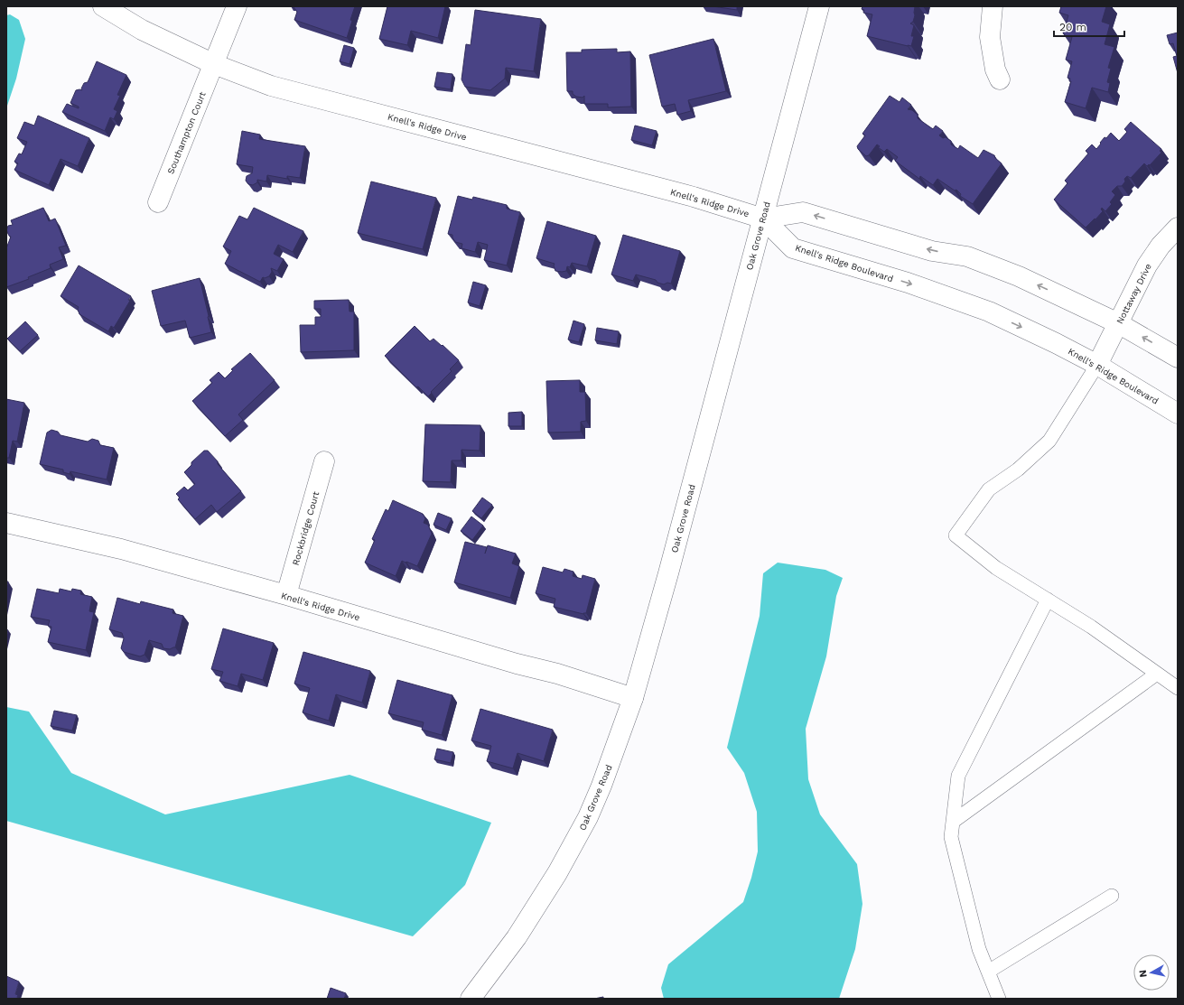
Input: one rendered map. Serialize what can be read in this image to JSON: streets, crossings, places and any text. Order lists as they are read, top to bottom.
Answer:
{
  "streets": {
    "street": [
      "Knell's Ridge Drive",
      "Southampton Court",
      "Oak Grove Road",
      "Knell's Ridge Boulevard",
      "Nottaway Drive",
      "Rockbridge Court"
    ]
  },
  "crossings": [
    ["Knell's Ridge Drive", "Southampton Court"],
    ["Knell's Ridge Drive", "Oak Grove Road"],
    ["Knell's Ridge Drive", "Knell's Ridge Boulevard"],
    ["Knell's Ridge Drive", "Rockbridge Court"],
    ["Oak Grove Road", "Knell's Ridge Boulevard"],
    ["Knell's Ridge Boulevard", "Nottaway Drive"]
  ],
  "scale_bar": "20 m",
  "north": "left"
}
